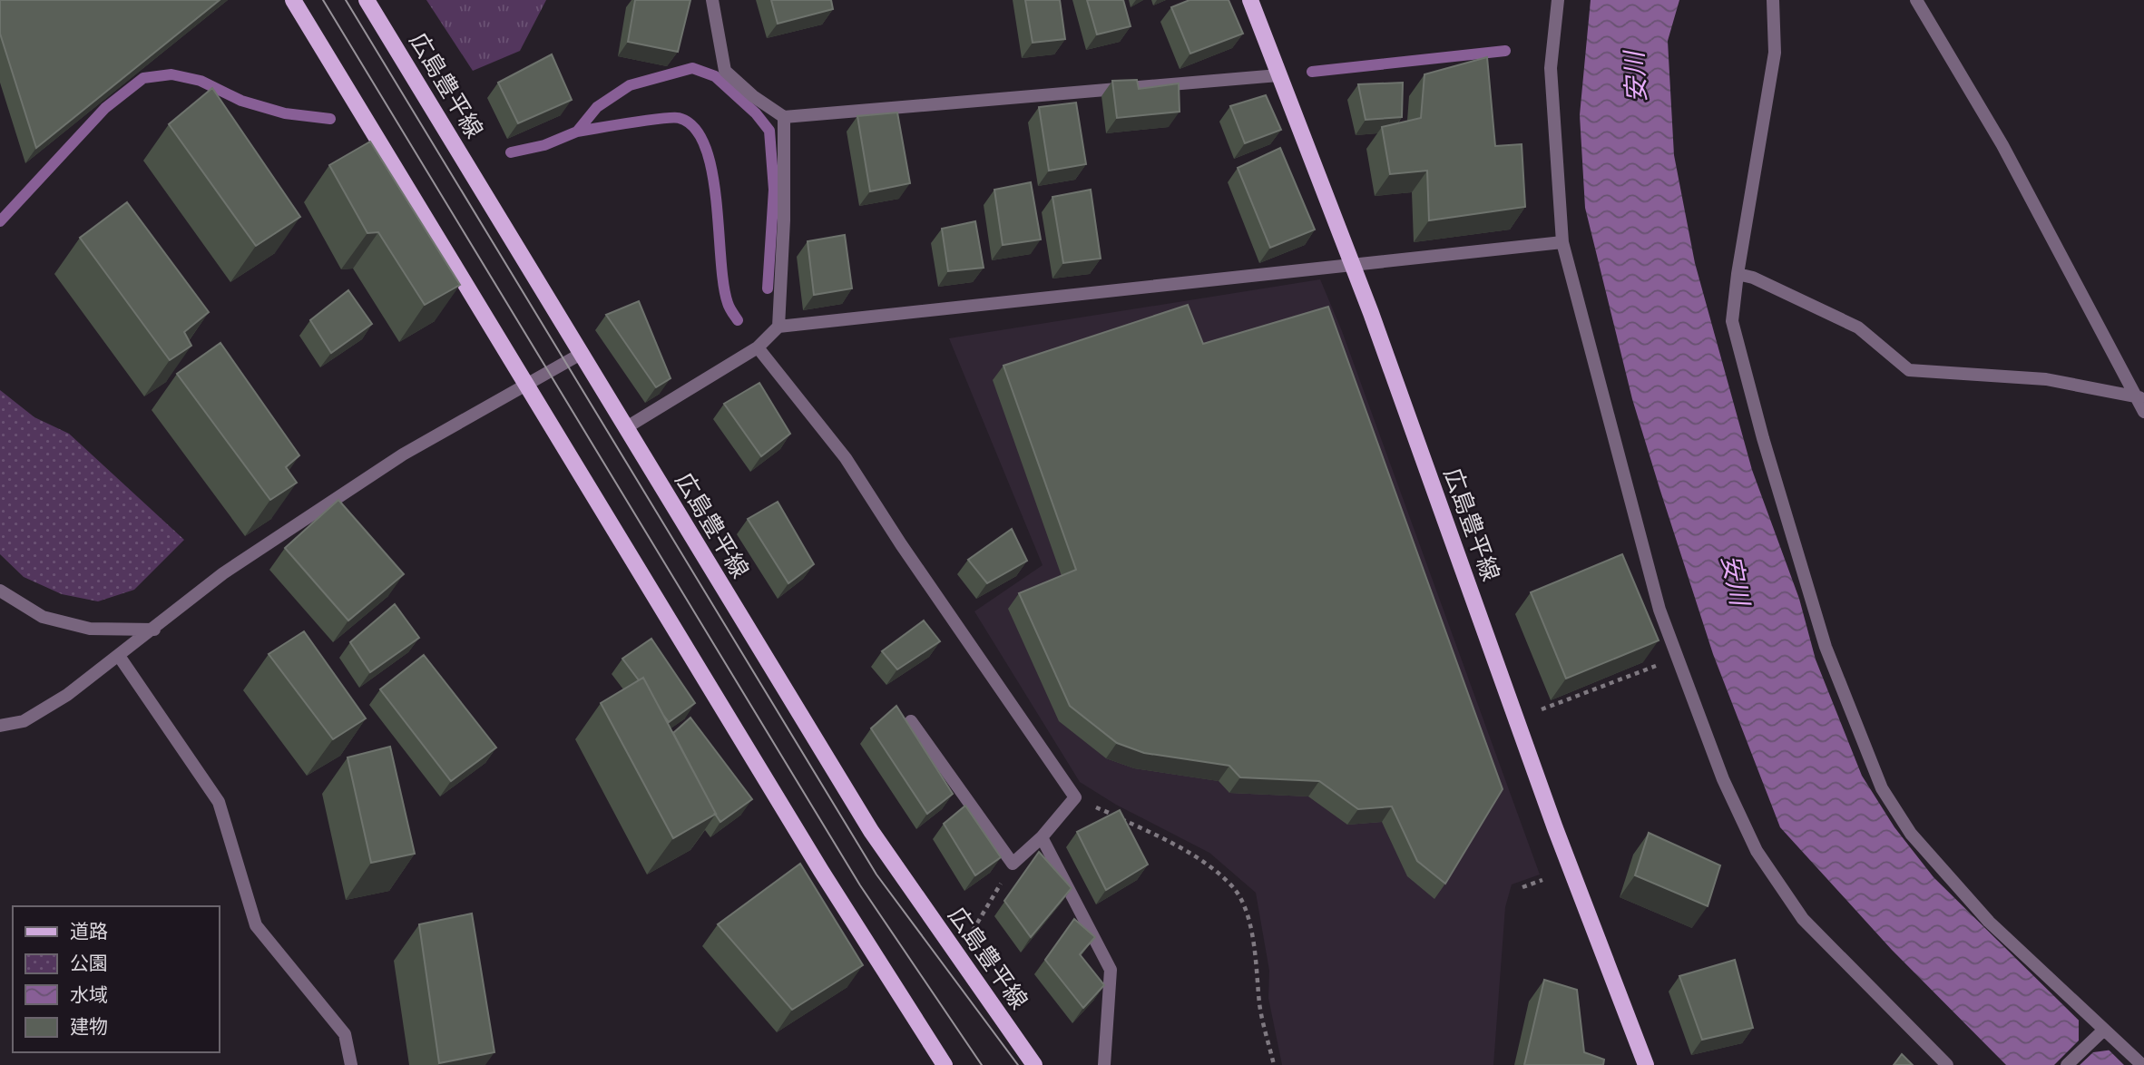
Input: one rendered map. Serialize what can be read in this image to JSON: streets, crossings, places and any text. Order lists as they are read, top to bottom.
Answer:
{
  "streets": {
    "main road": ["広島豊平線"]
  },
  "water": ["安川"],
  "legend": [
    "道路",
    "公園",
    "水域",
    "建物"
  ]
}
